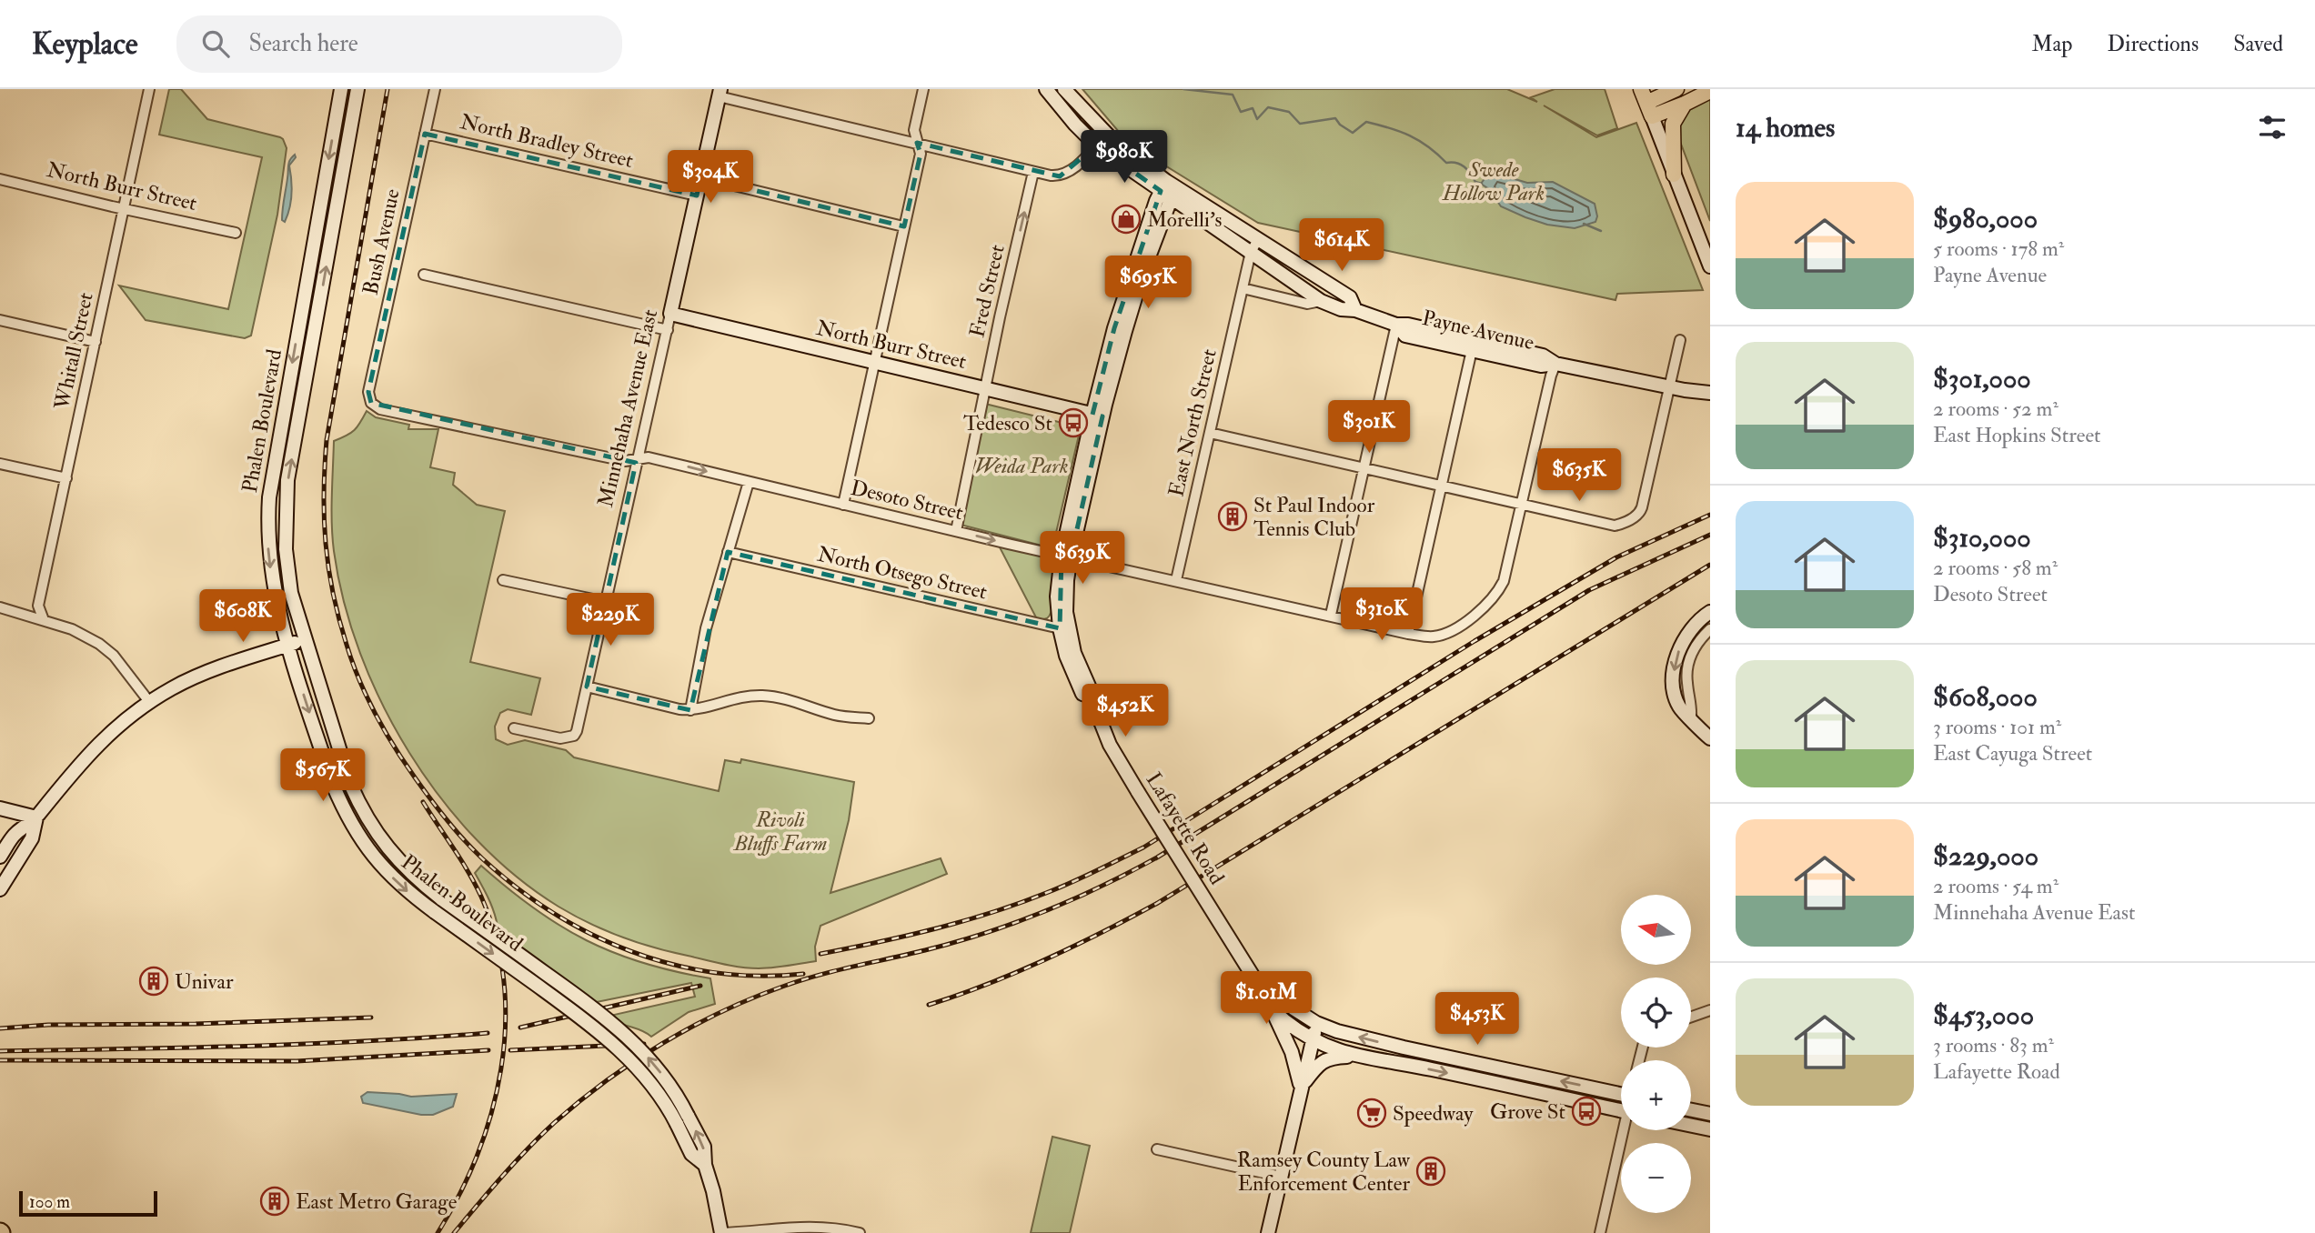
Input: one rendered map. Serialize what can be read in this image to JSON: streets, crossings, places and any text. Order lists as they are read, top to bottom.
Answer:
{
  "streets": {
    "main road": [
      "North Burr Street",
      "Payne Avenue",
      "Minnehaha Avenue East",
      "Phalen Boulevard",
      "Lafayette Road"
    ],
    "street": [
      "North Bradley Street",
      "Bush Avenue",
      "Fred Street",
      "Whitall Street",
      "East North Street",
      "Desoto Street",
      "North Otsego Street"
    ]
  },
  "crossings": [
    ["North Bradley Street", "Bush Avenue"],
    ["North Bradley Street", "Minnehaha Avenue East"],
    ["North Burr Street", "Fred Street"],
    ["North Burr Street", "Whitall Street"],
    ["North Burr Street", "Minnehaha Avenue East"],
    ["North Burr Street", "Lafayette Road"],
    ["Bush Avenue", "Desoto Street"],
    ["Fred Street", "Desoto Street"],
    ["Payne Avenue", "East North Street"],
    ["Payne Avenue", "Lafayette Road"],
    ["Minnehaha Avenue East", "Desoto Street"],
    ["East North Street", "Desoto Street"],
    ["Desoto Street", "Lafayette Road"],
    ["North Otsego Street", "Lafayette Road"]
  ],
  "one_way": ["Fred Street"],
  "parks": ["Swede Hollow Park", "Weida Park", "Rivoli Bluffs Farm"],
  "places": {
    "shop": ["Morelli's"],
    "bus stop": ["Tedesco St", "Grove St"],
    "building": [
      "St Paul Indoor Tennis Club",
      "Univar",
      "Ramsey County Law Enforcement Center",
      "East Metro Garage"
    ],
    "supermarket": ["Speedway"]
  },
  "scale_bar": "100 m",
  "north": "left",
  "page": {
    "header": "Keyplace",
    "search": "Search here",
    "nav": ["Map", "Directions", "Saved"],
    "heading": "14 homes",
    "price": [
      "$980K",
      "$304K",
      "$614K",
      "$695K",
      "$301K",
      "$635K",
      "$639K",
      "$310K",
      "$608K",
      "$229K",
      "$452K",
      "$567K",
      "$1.01M",
      "$453K"
    ],
    "list": [
      {
        "name": "$980,000",
        "note": "5 rooms · 178 m² · Payne Avenue"
      },
      {
        "name": "$301,000",
        "note": "2 rooms · 52 m² · East Hopkins Street"
      },
      {
        "name": "$310,000",
        "note": "2 rooms · 58 m² · Desoto Street"
      },
      {
        "name": "$608,000",
        "note": "3 rooms · 101 m² · East Cayuga Street"
      },
      {
        "name": "$229,000",
        "note": "2 rooms · 54 m² · Minnehaha Avenue East"
      },
      {
        "name": "$453,000",
        "note": "3 rooms · 83 m² · Lafayette Road"
      }
    ],
    "map_buttons": ["+", "−"],
    "scale": "100 m"
  }
}
